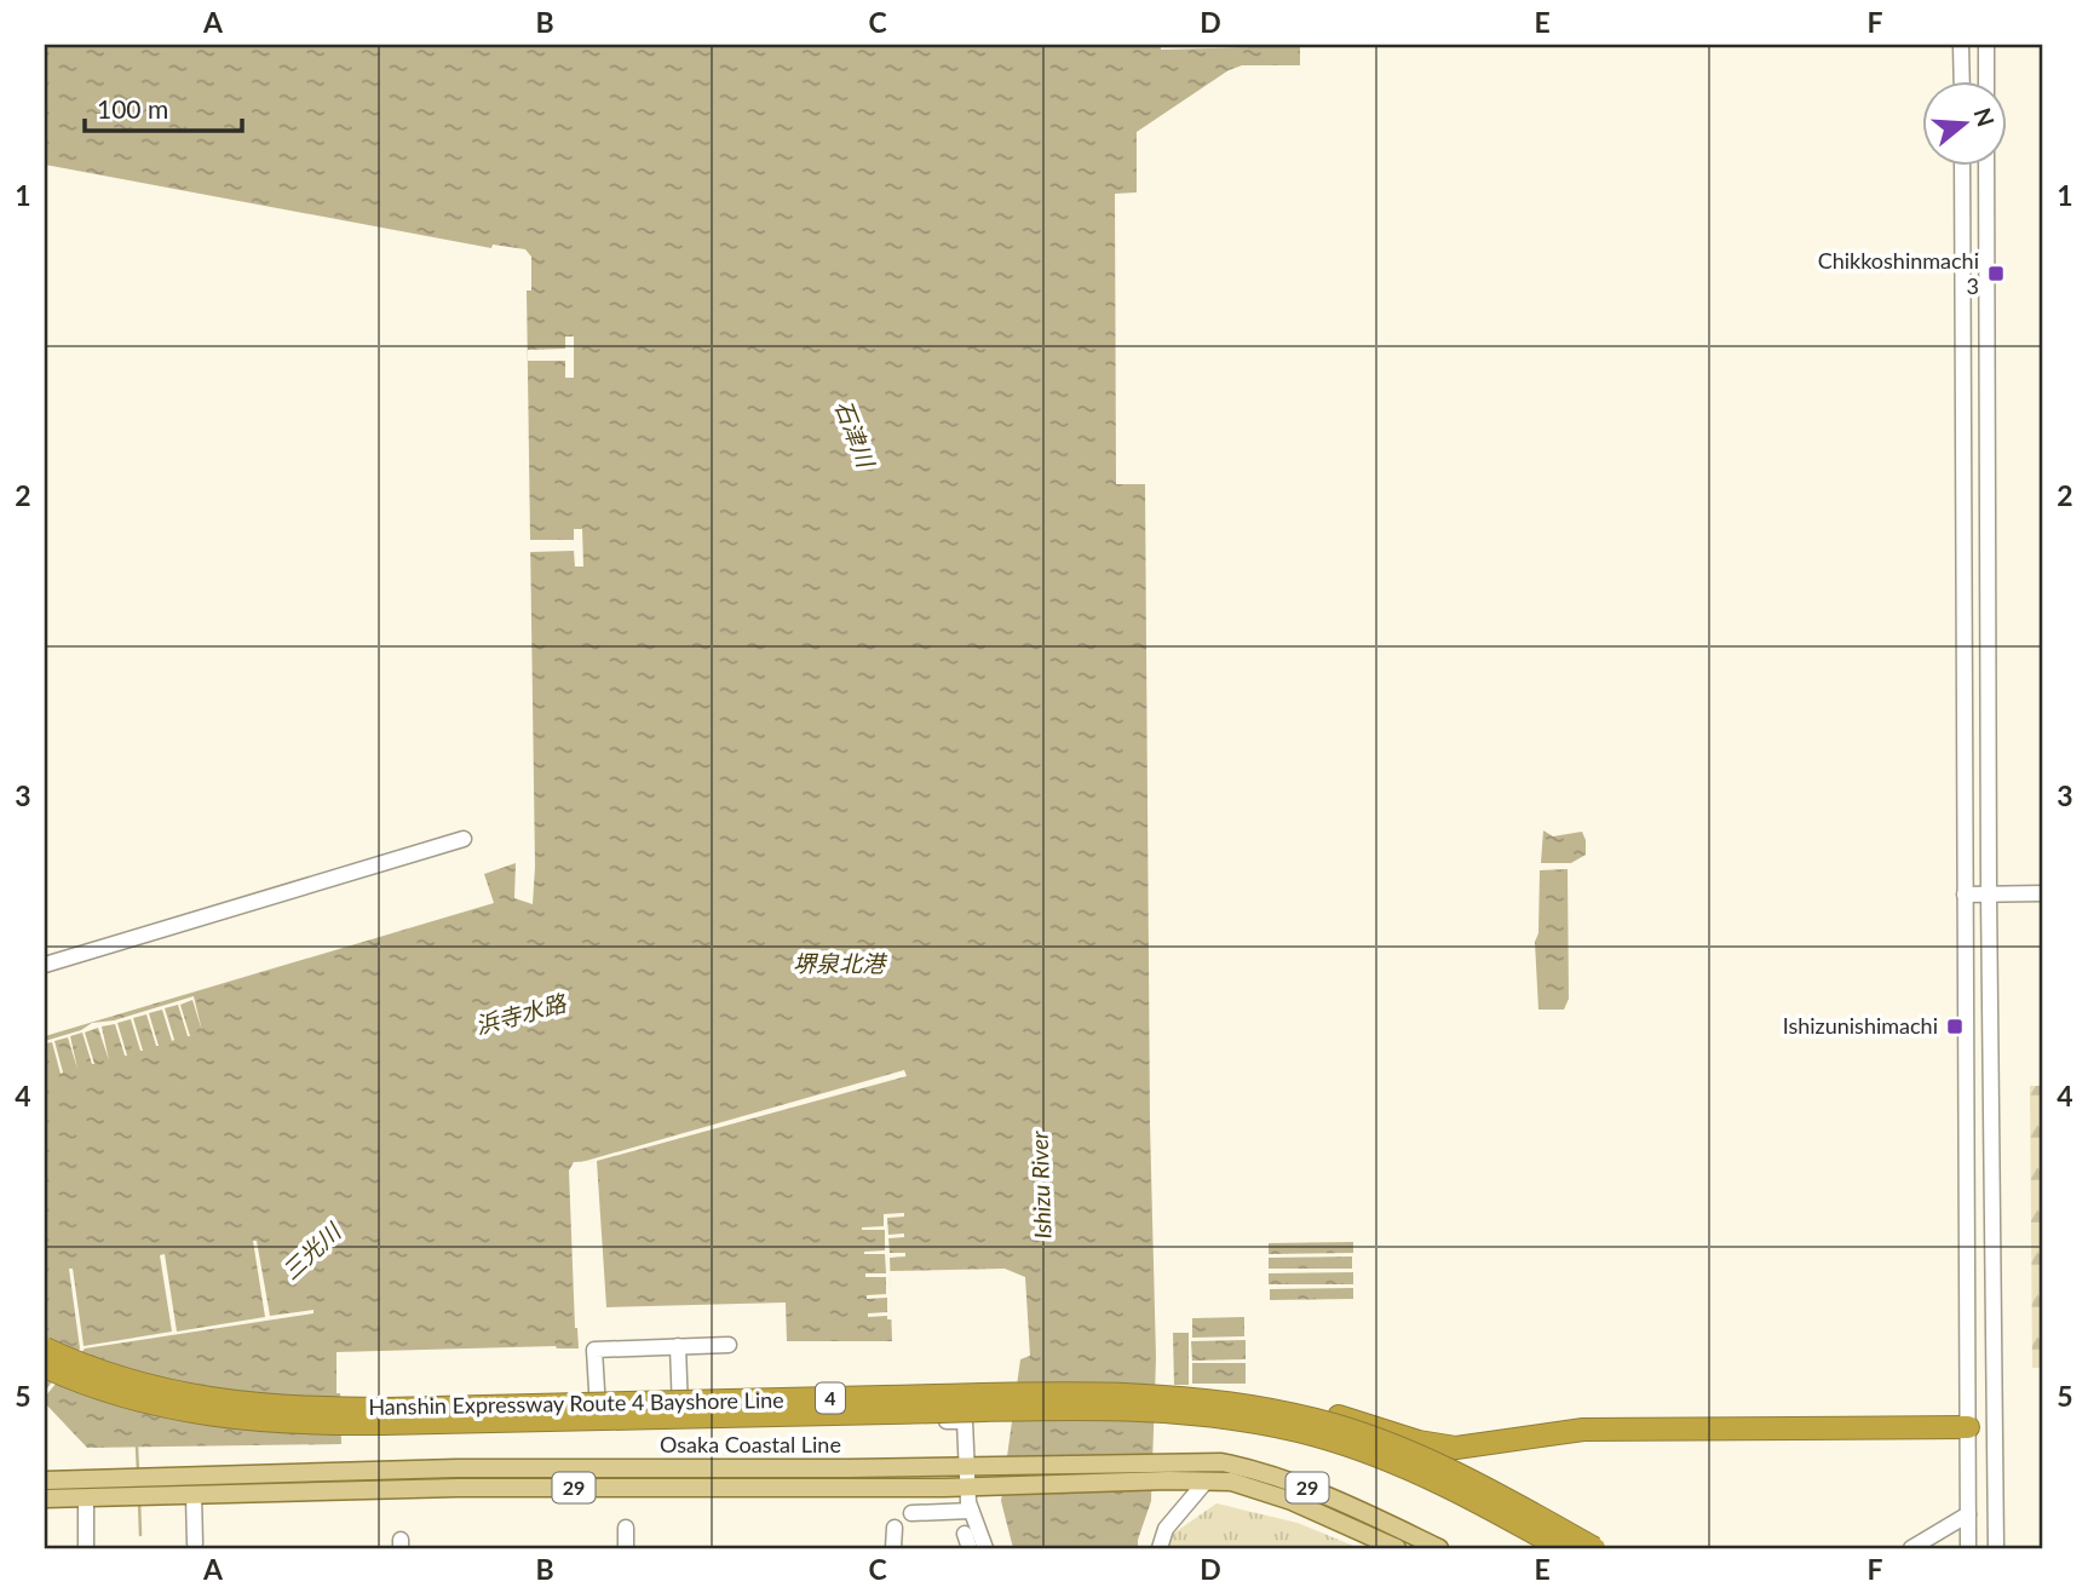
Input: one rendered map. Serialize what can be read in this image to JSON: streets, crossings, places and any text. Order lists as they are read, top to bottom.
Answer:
{
  "streets": {
    "highway": ["4", "Hanshin Expressway Route 4 Bayshore Line"],
    "main road": ["Osaka Coastal Line", "29"]
  },
  "water": [
    "石津川",
    "堺泉北港",
    "浜寺水路",
    "Ishizu River",
    "三光川"
  ],
  "places": {
    "transit": ["Chikkoshinmachi 3", "Ishizunishimachi"]
  },
  "scale_bar": "100 m",
  "north": "right",
  "grid": {
    "columns": [
      "A",
      "B",
      "C",
      "D",
      "E",
      "F"
    ],
    "rows": [
      "1",
      "2",
      "3",
      "4",
      "5"
    ]
  }
}
